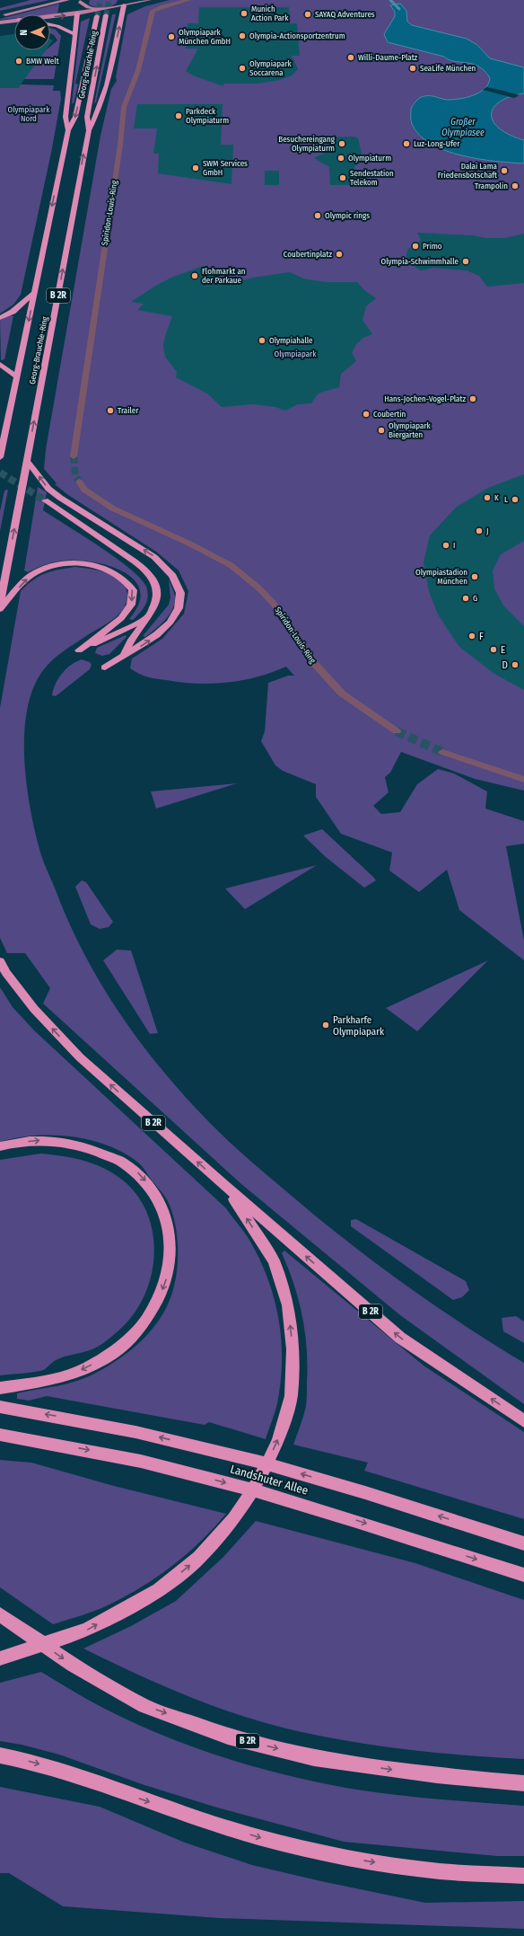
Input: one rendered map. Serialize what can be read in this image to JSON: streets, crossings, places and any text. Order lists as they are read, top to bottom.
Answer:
{
  "streets": {
    "highway": ["Georg-Brauchle-Ring", "B 2R", "Landshuter Allee"],
    "street": ["Spiridon-Louis-Ring"]
  },
  "water": ["Großer Olympiasee"],
  "parks": ["Olympiapark Nord", "Olympiapark"],
  "places": [
    "Munich Action Park",
    "SAYAQ Adventures",
    "Olympia-Actionsportzentrum",
    "Olympiapark München GmbH",
    "Willi-Daume-Platz",
    "BMW Welt",
    "Olympiapark Soccarena",
    "SeaLife München",
    "Parkdeck Olympiaturm",
    "Besuchereingang Olympiaturm",
    "Luz-Long-Ufer",
    "Olympiaturm",
    "SWM Services GmbH",
    "Dalai Lama Friedensbotschaft",
    "Sendestation Telekom",
    "Trampolin",
    "Olympic rings",
    "Primo",
    "Coubertinplatz",
    "Olympia-Schwimmhalle",
    "Flohmarkt an der Parkaue",
    "Olympiahalle",
    "Hans-Jochen-Vogel-Platz",
    "Trailer",
    "Coubertin",
    "Olympiapark Biergarten",
    "K",
    "L",
    "J",
    "I",
    "Olympiastadion München",
    "G",
    "F",
    "E",
    "D",
    "Parkharfe Olympiapark"
  ],
  "north": "left"
}
